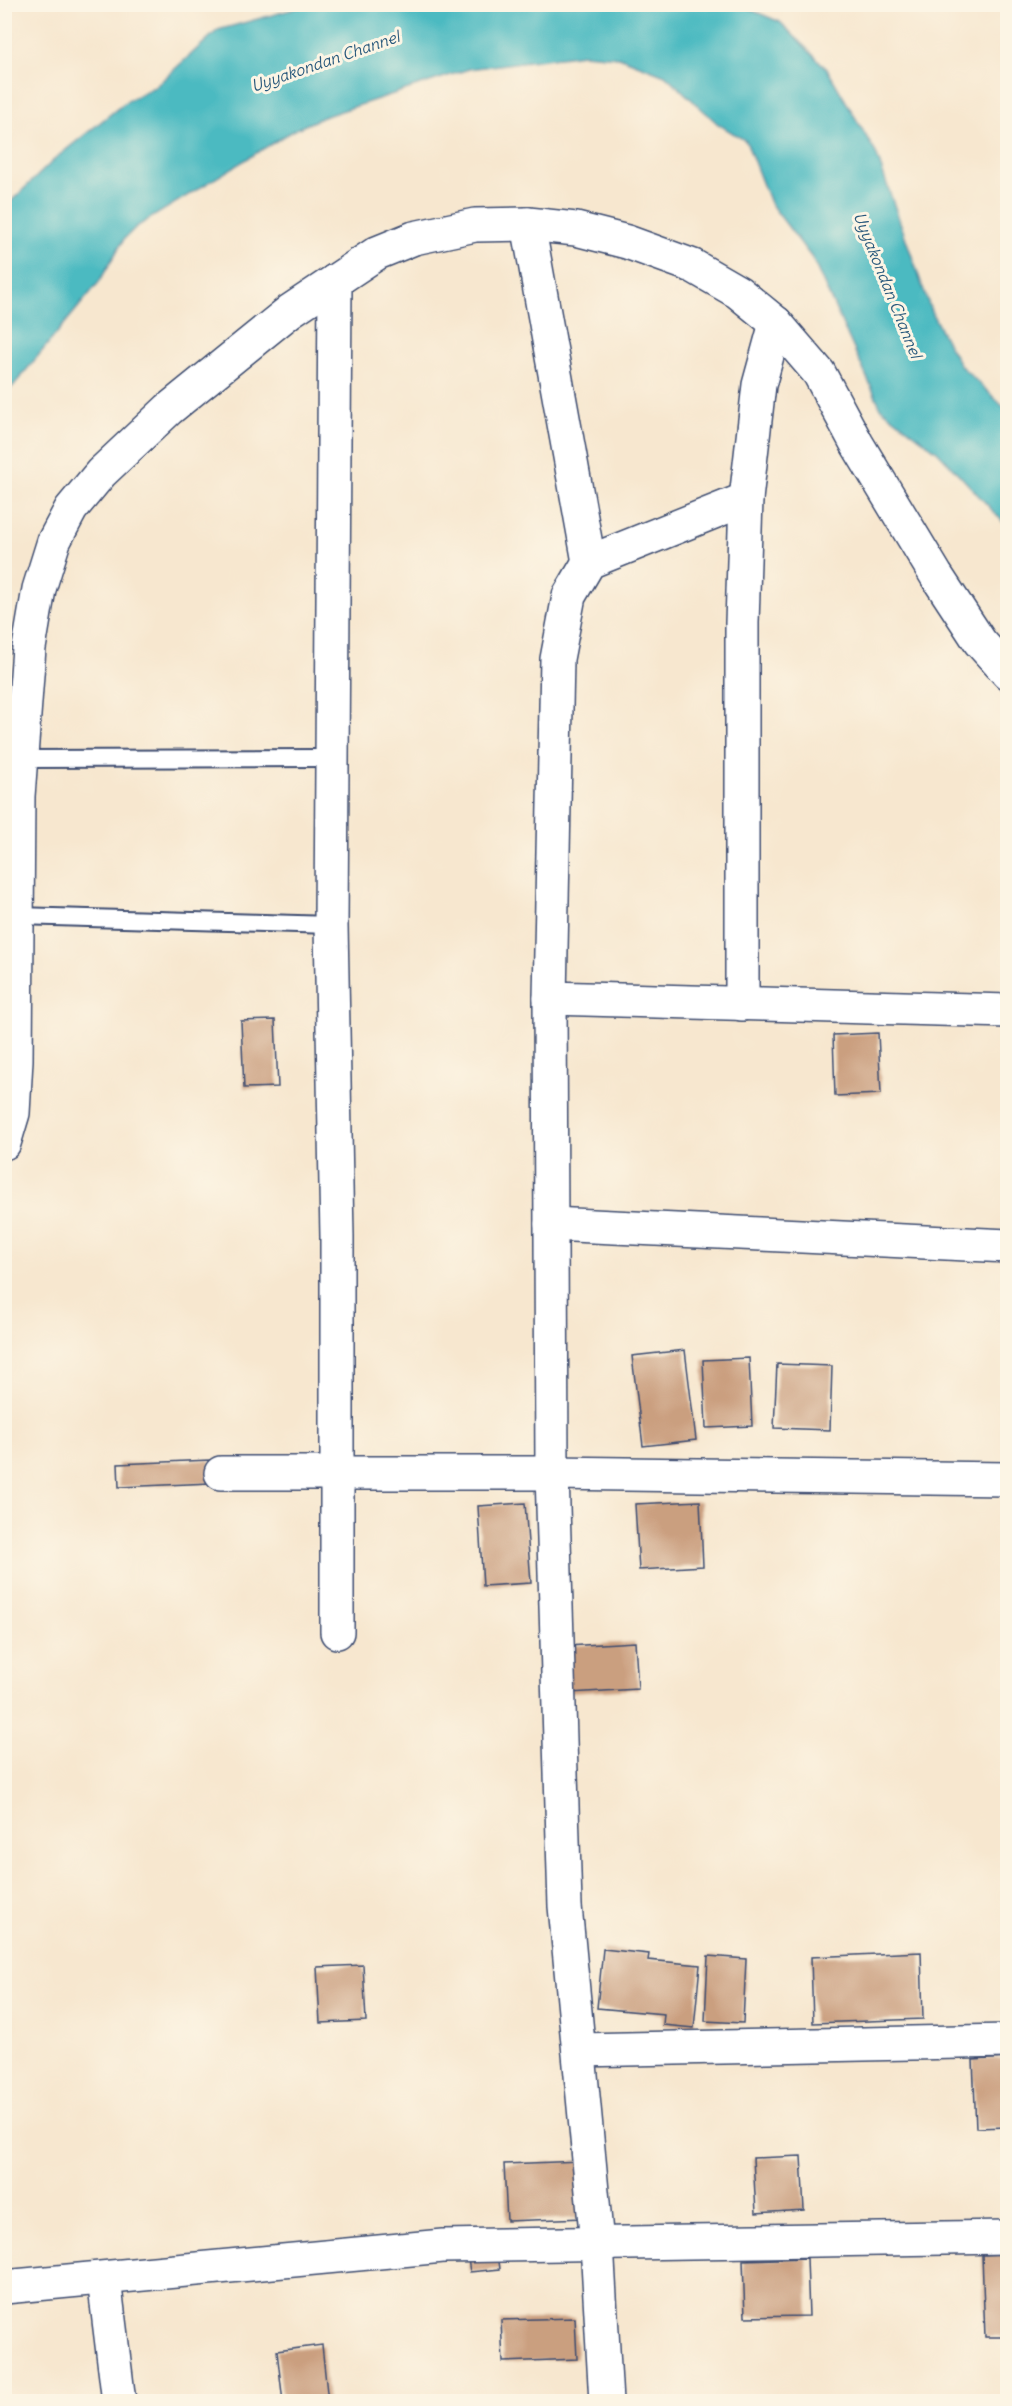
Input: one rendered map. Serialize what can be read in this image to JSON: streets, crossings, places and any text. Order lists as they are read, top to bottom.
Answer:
{
  "water": ["Uyyakondan Channel"]
}
